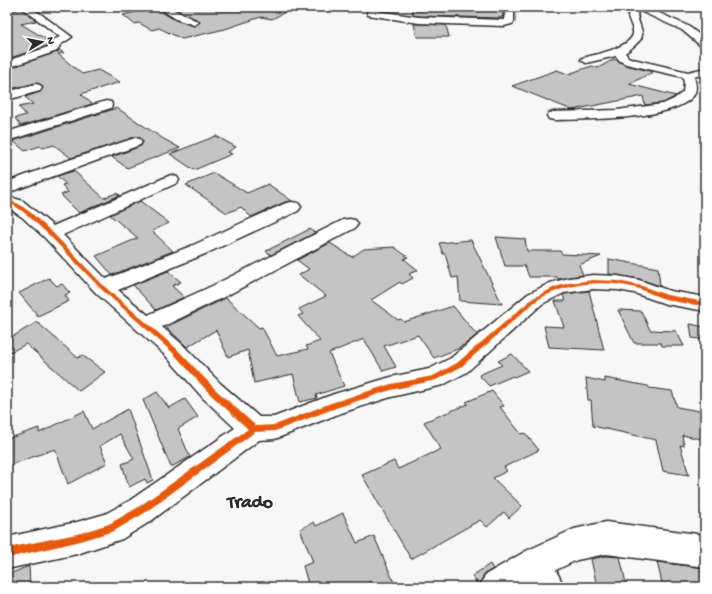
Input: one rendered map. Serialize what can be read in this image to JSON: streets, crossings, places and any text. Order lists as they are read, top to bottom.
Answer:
{
  "districts": ["Trado"],
  "north": "right"
}
